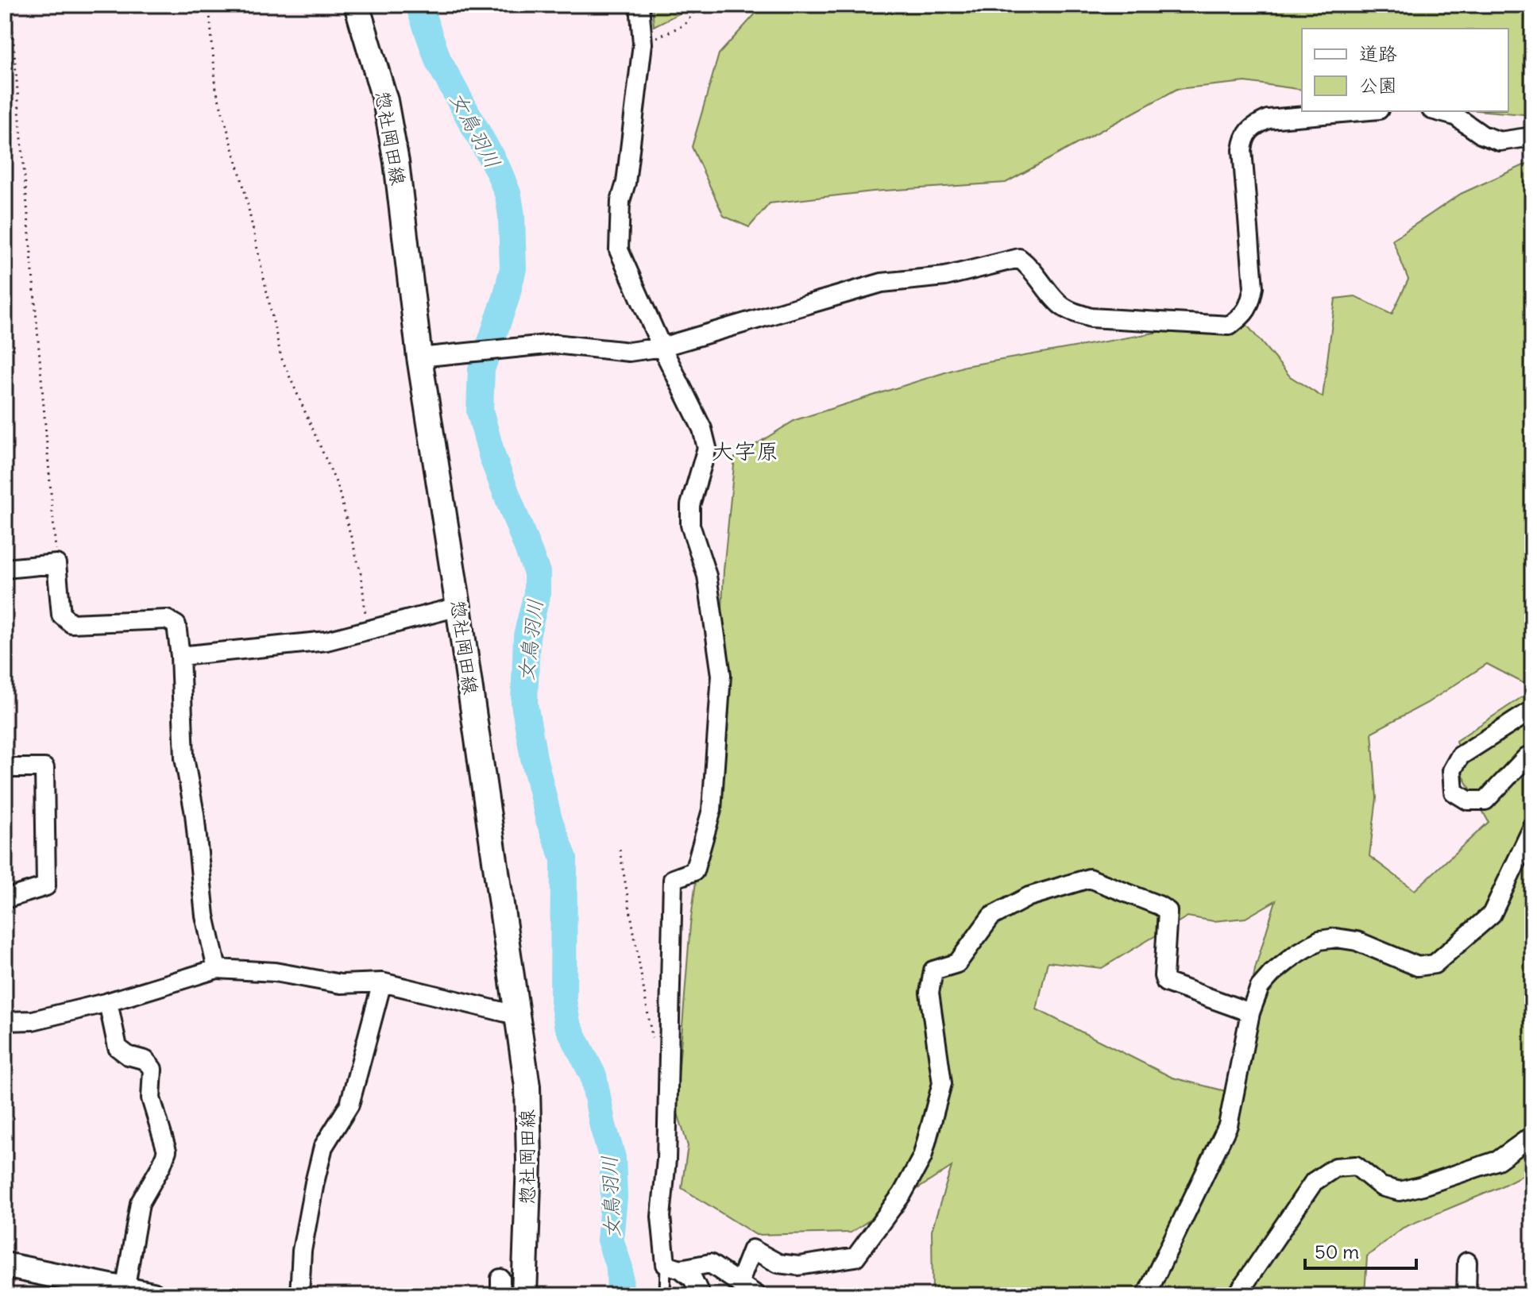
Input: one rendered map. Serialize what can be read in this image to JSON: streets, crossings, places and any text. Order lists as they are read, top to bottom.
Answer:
{
  "streets": {
    "main road": ["惣社岡田線"]
  },
  "districts": ["大字原"],
  "water": ["女鳥羽川"],
  "legend": ["道路", "公園"],
  "scale_bar": "50 m"
}
